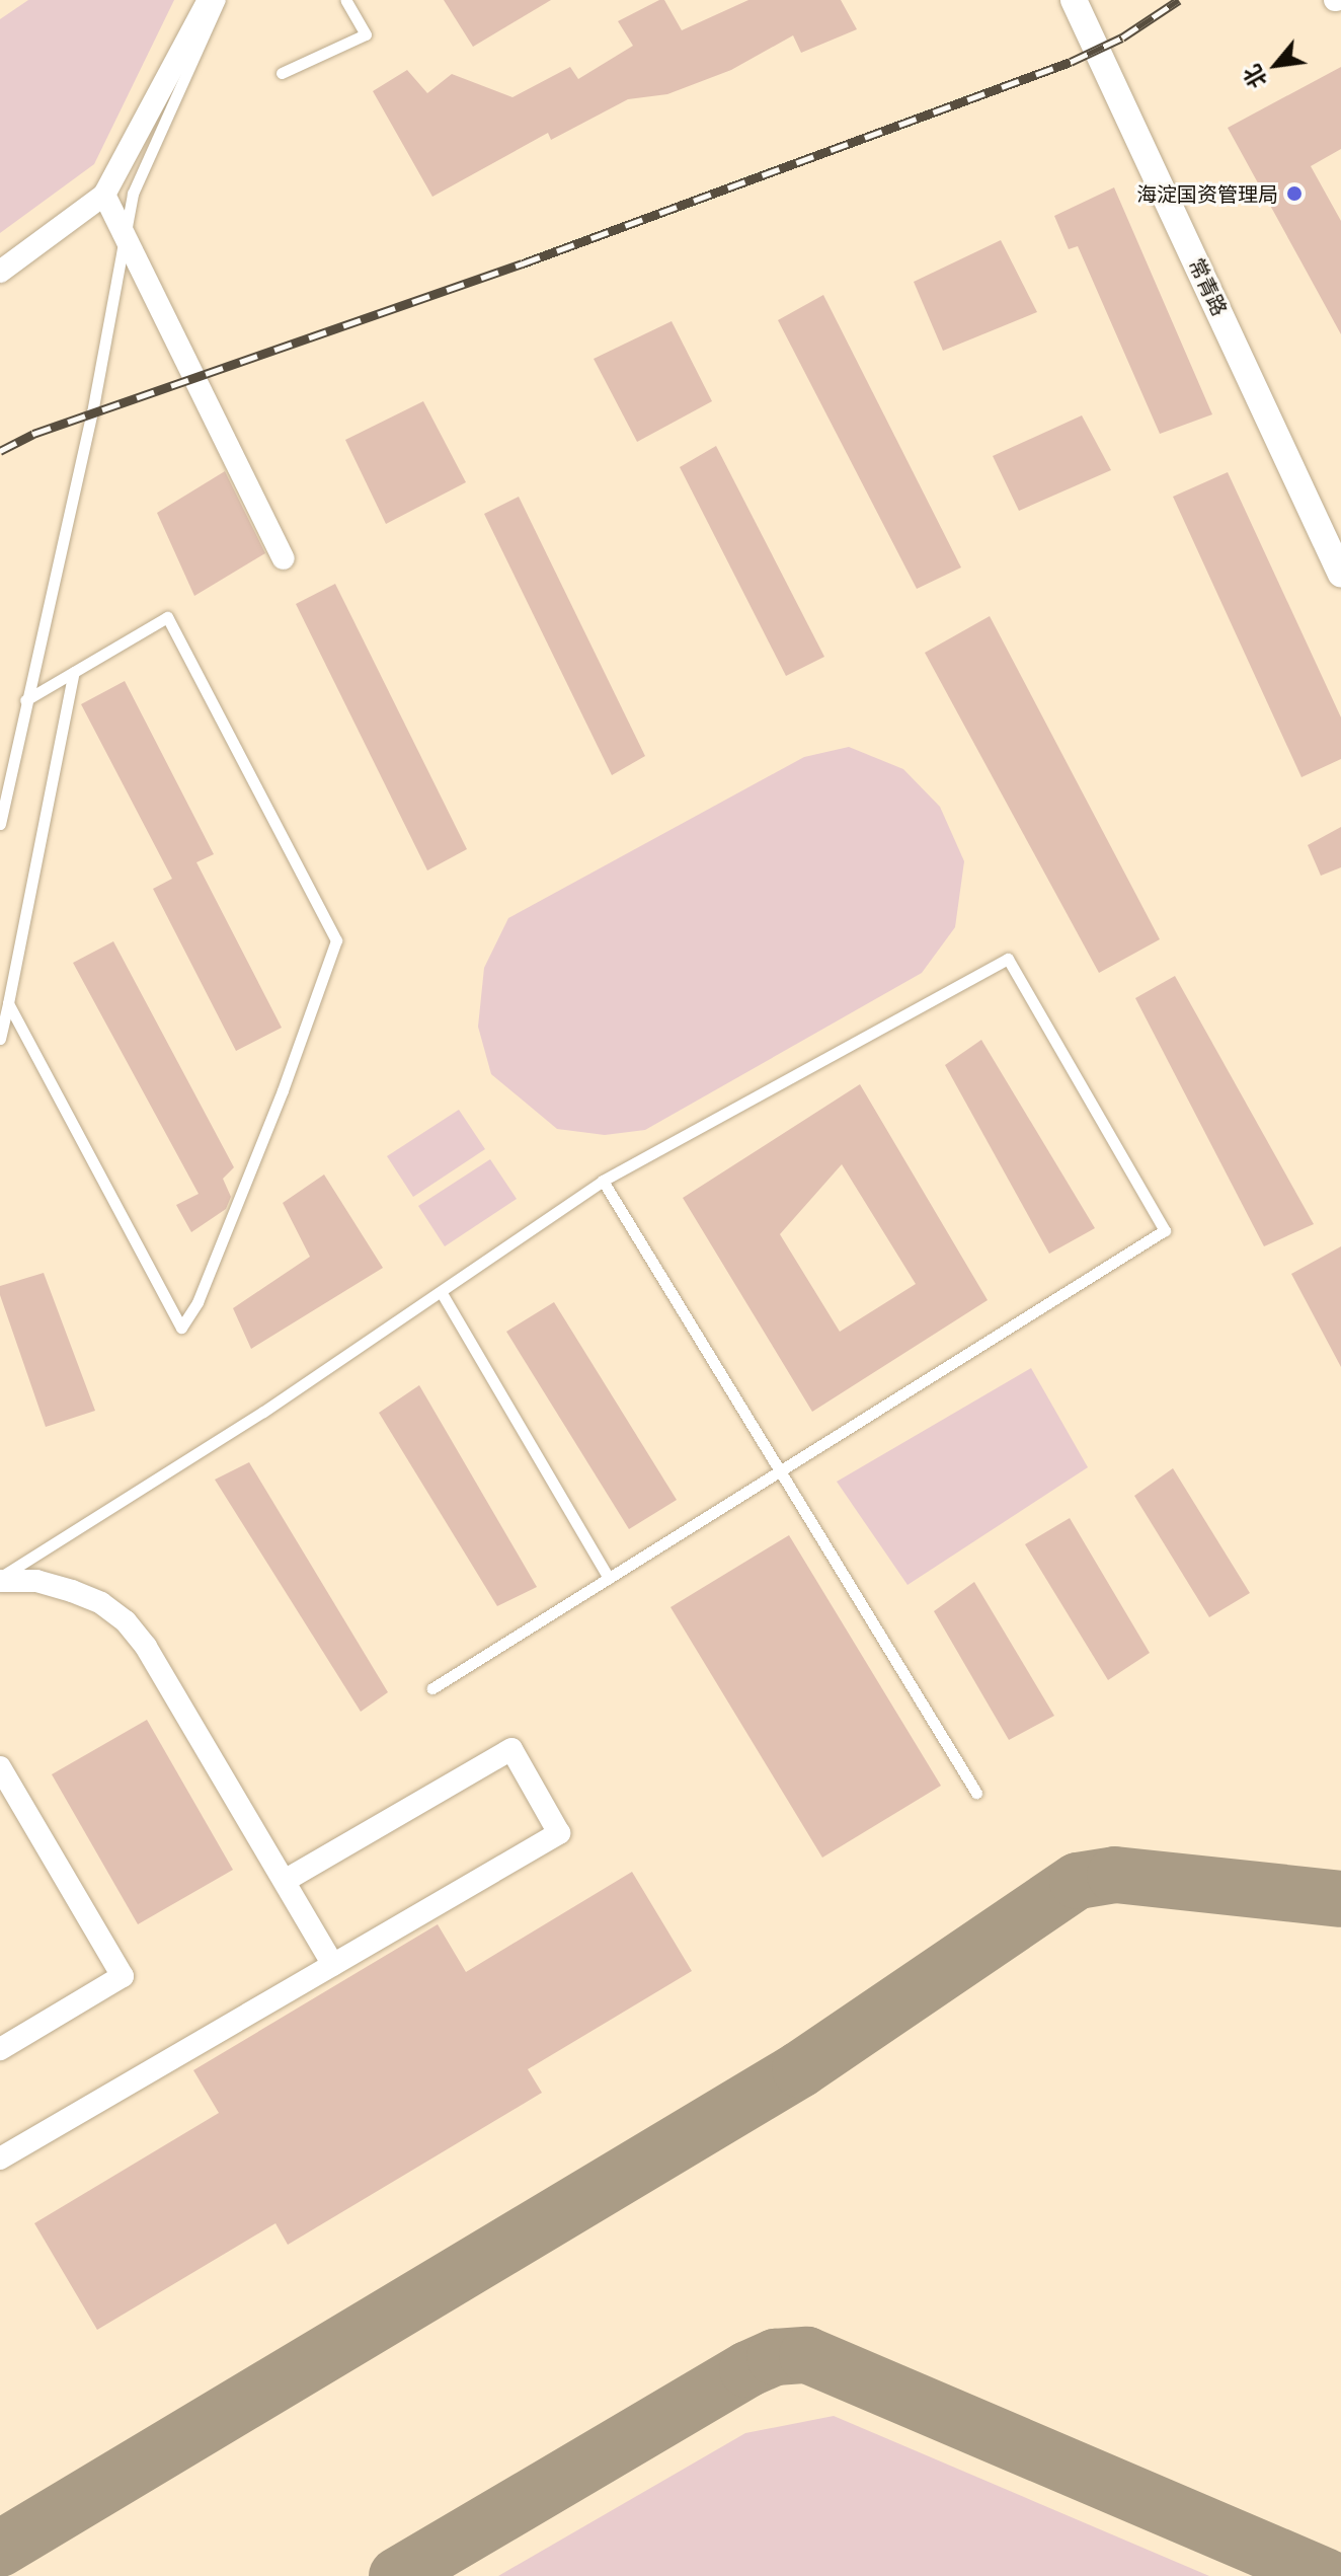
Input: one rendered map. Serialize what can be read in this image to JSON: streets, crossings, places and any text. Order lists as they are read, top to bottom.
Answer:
{
  "streets": {
    "street": ["常青路"]
  },
  "places": ["海淀国资管理局"],
  "north": "bottom left"
}
